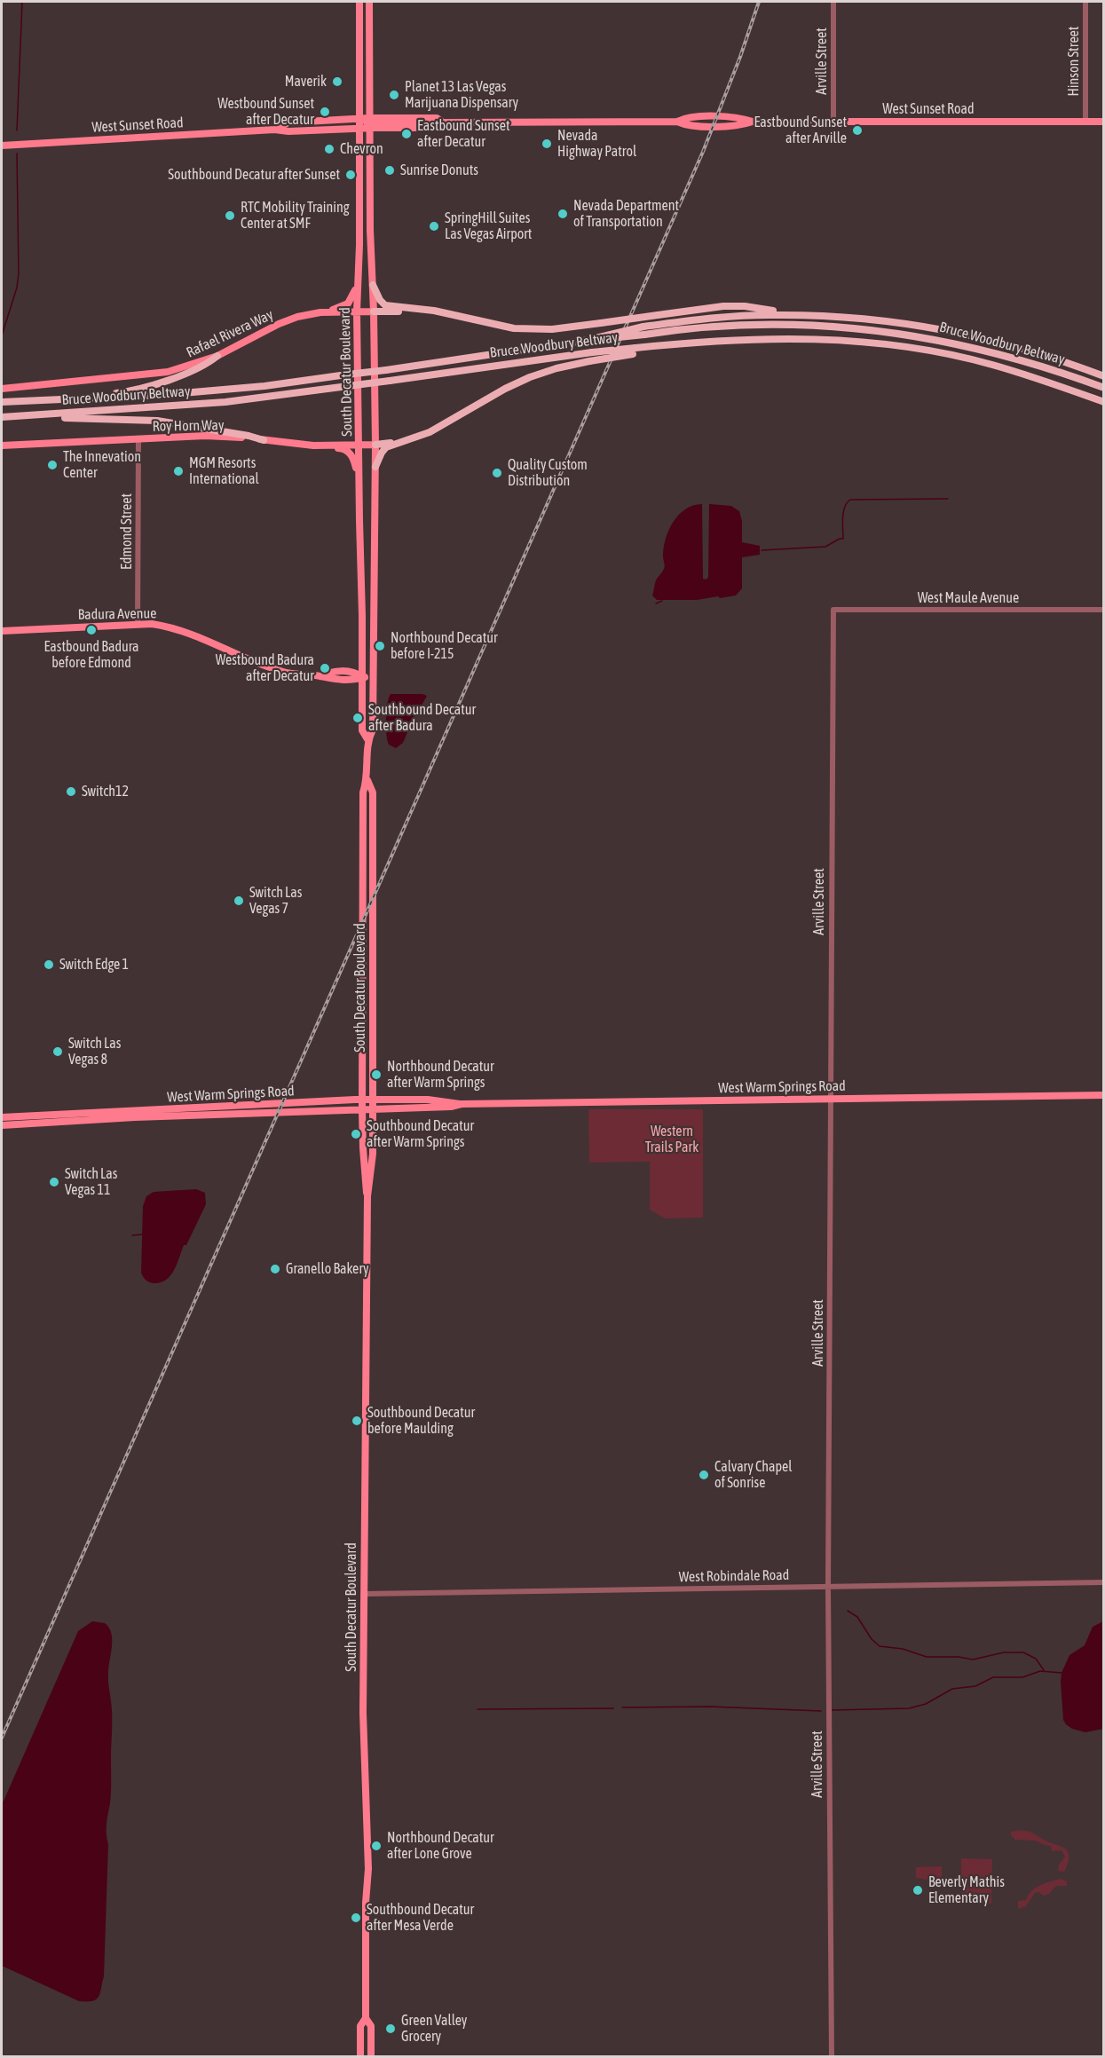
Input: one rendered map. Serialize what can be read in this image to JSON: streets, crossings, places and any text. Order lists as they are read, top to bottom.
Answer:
{
  "streets": {
    "highway": ["Bruce Woodbury Beltway"],
    "main road": [
      "West Sunset Road",
      "Rafael Rivera Way",
      "South Decatur Boulevard",
      "Roy Horn Way",
      "Badura Avenue",
      "West Warm Springs Road"
    ],
    "street": [
      "Arville Street",
      "Hinson Street",
      "Edmond Street",
      "West Maule Avenue",
      "West Robindale Road"
    ]
  },
  "crossings": [
    ["Arville Street", "West Sunset Road"],
    ["Arville Street", "West Maule Avenue"],
    ["Arville Street", "West Warm Springs Road"],
    ["Arville Street", "West Robindale Road"],
    ["Hinson Street", "West Sunset Road"],
    ["West Sunset Road", "South Decatur Boulevard"],
    ["Rafael Rivera Way", "South Decatur Boulevard"],
    ["South Decatur Boulevard", "Roy Horn Way"],
    ["South Decatur Boulevard", "Badura Avenue"],
    ["South Decatur Boulevard", "West Warm Springs Road"],
    ["South Decatur Boulevard", "West Robindale Road"],
    ["Roy Horn Way", "Edmond Street"],
    ["Edmond Street", "Badura Avenue"]
  ],
  "parks": ["Western Trails Park"],
  "places": [
    "Maverik",
    "Planet 13 Las Vegas Marijuana Dispensary",
    "Westbound Sunset after Decatur",
    "Eastbound Sunset after Arville",
    "Eastbound Sunset after Decatur",
    "Nevada Highway Patrol",
    "Chevron",
    "Sunrise Donuts",
    "Southbound Decatur after Sunset",
    "Nevada Department of Transportation",
    "RTC Mobility Training Center at SMF",
    "SpringHill Suites Las Vegas Airport",
    "The Innevation Center",
    "MGM Resorts International",
    "Quality Custom Distribution",
    "Eastbound Badura before Edmond",
    "Northbound Decatur before I-215",
    "Westbound Badura after Decatur",
    "Southbound Decatur after Badura",
    "Switch12",
    "Switch Las Vegas 7",
    "Switch Edge 1",
    "Switch Las Vegas 8",
    "Northbound Decatur after Warm Springs",
    "Southbound Decatur after Warm Springs",
    "Switch Las Vegas 11",
    "Granello Bakery",
    "Southbound Decatur before Maulding",
    "Calvary Chapel of Sonrise",
    "Northbound Decatur after Lone Grove",
    "Beverly Mathis Elementary",
    "Southbound Decatur after Mesa Verde",
    "Green Valley Grocery"
  ]
}
